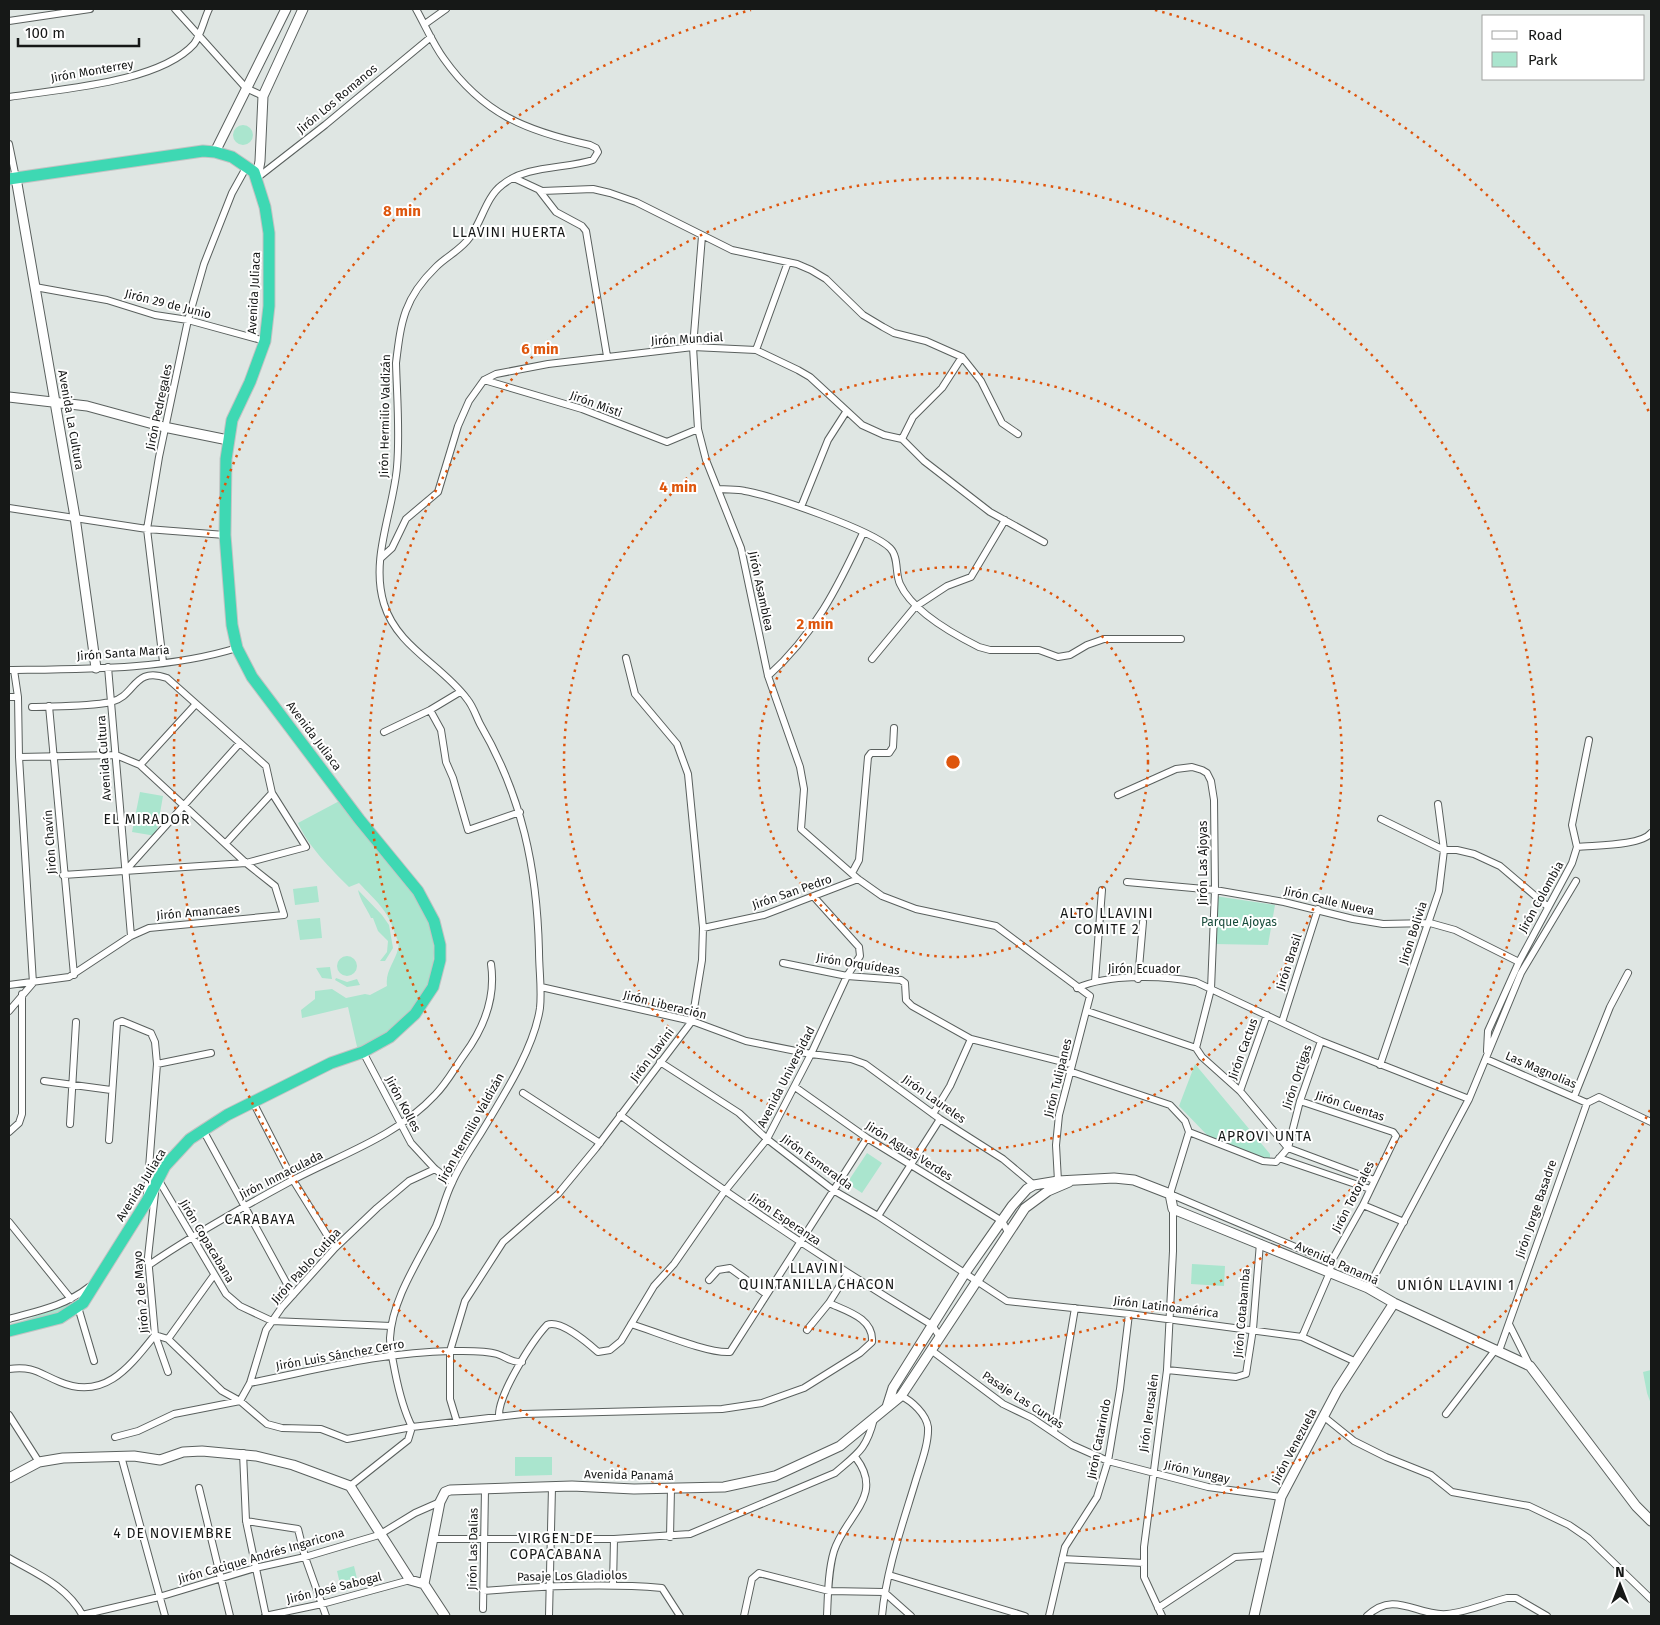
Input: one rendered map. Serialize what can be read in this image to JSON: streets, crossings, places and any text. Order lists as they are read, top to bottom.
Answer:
{
  "streets": {
    "highway": ["Avenida Juliaca"],
    "street": [
      "Jirón Monterrey",
      "Jirón Los Romanos",
      "Jirón 29 de Junio",
      "Jirón Mundial",
      "Jirón Misti",
      "Jirón Pedregales",
      "Jirón Hermilio Valdizán",
      "Avenida La Cultura",
      "Jirón Asamblea",
      "Jirón Santa María",
      "Avenida Cultura",
      "Jirón Chavín",
      "Jirón Las Ajoyas",
      "Jirón San Pedro",
      "Jirón Colombia",
      "Jirón Calle Nueva",
      "Jirón Amancaes",
      "Jirón Bolivia",
      "Jirón Brasil",
      "Jirón Orquídeas",
      "Jirón Ecuador",
      "Jirón Liberación",
      "Jirón Cactus",
      "Jirón Llavini",
      "Las Magnolias",
      "Avenida Universidad",
      "Jirón Ortigas",
      "Jirón Tulipanes",
      "Jirón Laureles",
      "Jirón Kolles",
      "Jirón Cuentas",
      "Jirón Aguas Verdes",
      "Jirón Esmeralda",
      "Jirón Inmaculada",
      "Jirón Totorales",
      "Jirón Jorge Basadre",
      "Jirón Esperanza",
      "Jirón Copacabana",
      "Avenida Panamá",
      "Jirón Pablo Cutipa",
      "Jirón 2 de Mayo",
      "Jirón Latinoamérica",
      "Jirón Cotabamba",
      "Jirón Luis Sánchez Cerro",
      "Pasaje Las Curvas",
      "Jirón Jerusalén",
      "Jirón Catarindo",
      "Jirón Venezuela",
      "Jirón Yungay",
      "Jirón Las Dalias",
      "Jirón Cacique Andrés Ingaricona",
      "Pasaje Los Gladiolos",
      "Jirón José Sabogal"
    ]
  },
  "crossings": [
    ["Jirón Los Romanos", "Avenida Juliaca"],
    ["Jirón Los Romanos", "Jirón Hermilio Valdizán"],
    ["Avenida Juliaca", "Jirón 29 de Junio"],
    ["Avenida Juliaca", "Jirón Pedregales"],
    ["Avenida Juliaca", "Avenida La Cultura"],
    ["Avenida Juliaca", "Jirón Santa María"],
    ["Avenida Juliaca", "Jirón Kolles"],
    ["Avenida Juliaca", "Jirón Copacabana"],
    ["Avenida Juliaca", "Jirón 2 de Mayo"],
    ["Jirón 29 de Junio", "Jirón Pedregales"],
    ["Jirón 29 de Junio", "Avenida La Cultura"],
    ["Jirón Mundial", "Jirón Misti"],
    ["Jirón Mundial", "Jirón Asamblea"],
    ["Jirón Misti", "Jirón Asamblea"],
    ["Jirón Pedregales", "Jirón Santa María"],
    ["Jirón Hermilio Valdizán", "Jirón Liberación"],
    ["Jirón Hermilio Valdizán", "Jirón Kolles"],
    ["Jirón Hermilio Valdizán", "Jirón Copacabana"],
    ["Jirón Hermilio Valdizán", "Jirón Luis Sánchez Cerro"],
    ["Avenida La Cultura", "Jirón Santa María"],
    ["Jirón Santa María", "Avenida Cultura"],
    ["Avenida Cultura", "Jirón Amancaes"],
    ["Jirón Chavín", "Jirón Amancaes"],
    ["Jirón Las Ajoyas", "Jirón Calle Nueva"],
    ["Jirón Las Ajoyas", "Jirón Ecuador"],
    ["Jirón San Pedro", "Jirón Llavini"],
    ["Jirón San Pedro", "Avenida Universidad"],
    ["Jirón Colombia", "Jirón Calle Nueva"],
    ["Jirón Colombia", "Jirón Ecuador"],
    ["Jirón Colombia", "Las Magnolias"],
    ["Jirón Colombia", "Avenida Panamá"],
    ["Jirón Calle Nueva", "Jirón Bolivia"],
    ["Jirón Calle Nueva", "Jirón Brasil"],
    ["Jirón Bolivia", "Jirón Ecuador"],
    ["Jirón Brasil", "Jirón Ecuador"],
    ["Jirón Orquídeas", "Avenida Universidad"],
    ["Jirón Ecuador", "Jirón Cactus"],
    ["Jirón Ecuador", "Jirón Ortigas"],
    ["Jirón Liberación", "Jirón Llavini"],
    ["Jirón Liberación", "Avenida Universidad"],
    ["Jirón Liberación", "Jirón Laureles"],
    ["Jirón Llavini", "Jirón Esmeralda"],
    ["Jirón Llavini", "Jirón Esperanza"],
    ["Jirón Llavini", "Jirón Luis Sánchez Cerro"],
    ["Las Magnolias", "Jirón Jorge Basadre"],
    ["Avenida Universidad", "Jirón Laureles"],
    ["Avenida Universidad", "Jirón Aguas Verdes"],
    ["Avenida Universidad", "Jirón Esmeralda"],
    ["Avenida Universidad", "Jirón Esperanza"],
    ["Avenida Universidad", "Jirón Luis Sánchez Cerro"],
    ["Jirón Ortigas", "Jirón Cuentas"],
    ["Jirón Tulipanes", "Avenida Panamá"],
    ["Jirón Laureles", "Avenida Panamá"],
    ["Jirón Kolles", "Jirón Inmaculada"],
    ["Jirón Kolles", "Jirón Pablo Cutipa"],
    ["Jirón Cuentas", "Jirón Totorales"],
    ["Jirón Aguas Verdes", "Avenida Panamá"],
    ["Jirón Esmeralda", "Avenida Panamá"],
    ["Jirón Esmeralda", "Jirón Latinoamérica"],
    ["Jirón Inmaculada", "Jirón Copacabana"],
    ["Jirón Inmaculada", "Jirón 2 de Mayo"],
    ["Jirón Totorales", "Avenida Panamá"],
    ["Jirón Totorales", "Jirón Latinoamérica"],
    ["Jirón Jorge Basadre", "Avenida Panamá"],
    ["Jirón Esperanza", "Avenida Panamá"],
    ["Jirón Copacabana", "Jirón Pablo Cutipa"],
    ["Jirón Copacabana", "Jirón 2 de Mayo"],
    ["Avenida Panamá", "Jirón Latinoamérica"],
    ["Avenida Panamá", "Jirón Cotabamba"],
    ["Avenida Panamá", "Pasaje Las Curvas"],
    ["Avenida Panamá", "Jirón Jerusalén"],
    ["Avenida Panamá", "Jirón Venezuela"],
    ["Avenida Panamá", "Jirón Las Dalias"],
    ["Avenida Panamá", "Jirón Cacique Andrés Ingaricona"],
    ["Jirón Pablo Cutipa", "Jirón Luis Sánchez Cerro"],
    ["Jirón Latinoamérica", "Jirón Cotabamba"],
    ["Jirón Latinoamérica", "Jirón Jerusalén"],
    ["Jirón Latinoamérica", "Jirón Catarindo"],
    ["Jirón Latinoamérica", "Jirón Venezuela"],
    ["Jirón Cotabamba", "Jirón Jerusalén"],
    ["Pasaje Las Curvas", "Jirón Catarindo"],
    ["Pasaje Las Curvas", "Jirón Yungay"],
    ["Jirón Jerusalén", "Jirón Yungay"],
    ["Jirón Catarindo", "Jirón Yungay"],
    ["Jirón Venezuela", "Jirón Yungay"],
    ["Jirón Las Dalias", "Pasaje Los Gladiolos"]
  ],
  "districts": [
    "LLAVINI HUERTA",
    "EL MIRADOR",
    "ALTO LLAVINI COMITE 2",
    "APROVI UNTA",
    "CARABAYA",
    "LLAVINI QUINTANILLA CHACON",
    "UNIÓN LLAVINI 1",
    "4 DE NOVIEMBRE",
    "VIRGEN DE COPACABANA"
  ],
  "parks": ["Parque Ajoyas"],
  "legend": ["Road", "Park"],
  "scale_bar": "100 m",
  "north": "top",
  "rings": [
    "8 min",
    "6 min",
    "4 min",
    "2 min"
  ]
}
